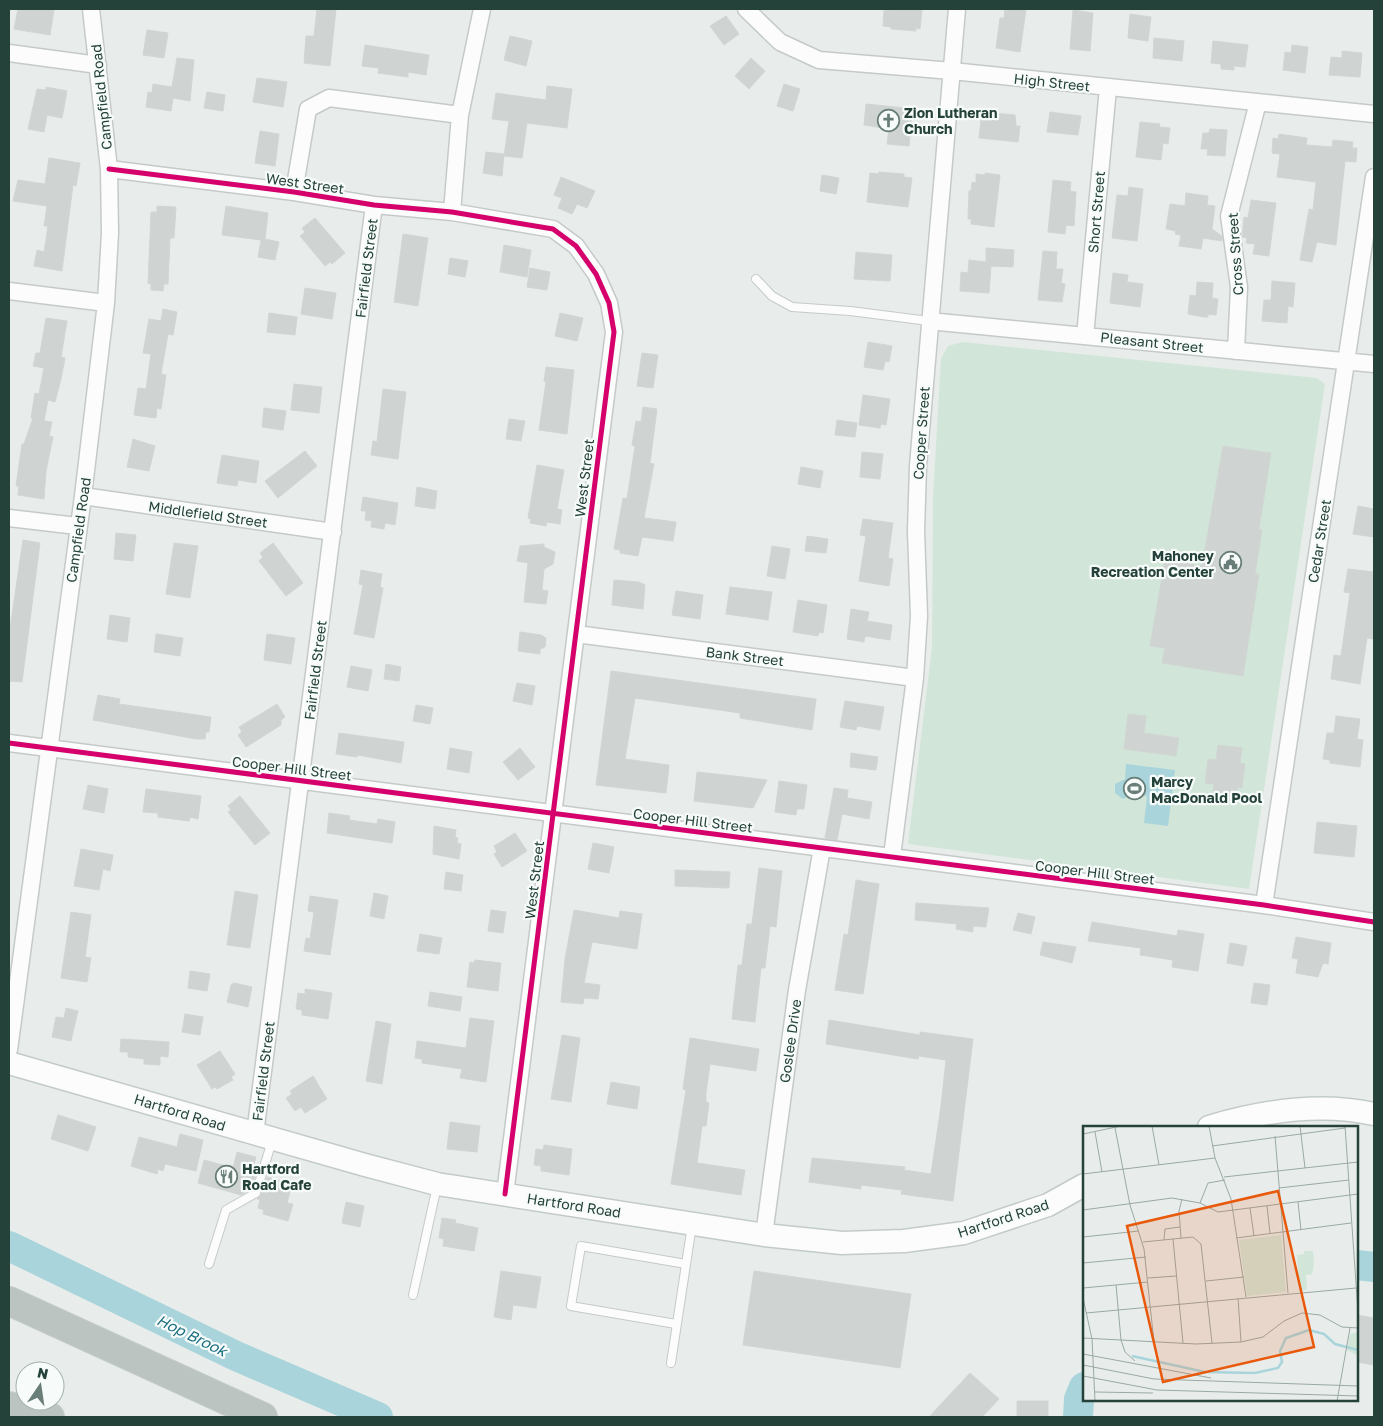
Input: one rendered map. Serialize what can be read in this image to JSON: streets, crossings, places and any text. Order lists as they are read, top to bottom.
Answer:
{
  "streets": {
    "main road": ["Hartford Road"],
    "street": [
      "High Street",
      "Campfield Road",
      "West Street",
      "Short Street",
      "Cross Street",
      "Fairfield Street",
      "Pleasant Street",
      "Cooper Street",
      "Middlefield Street",
      "Cedar Street",
      "Bank Street",
      "Cooper Hill Street",
      "Goslee Drive"
    ]
  },
  "crossings": [
    ["High Street", "Short Street"],
    ["High Street", "Cross Street"],
    ["High Street", "Cooper Street"],
    ["Campfield Road", "West Street"],
    ["Campfield Road", "Middlefield Street"],
    ["Campfield Road", "Cooper Hill Street"],
    ["West Street", "Fairfield Street"],
    ["West Street", "Bank Street"],
    ["West Street", "Cooper Hill Street"],
    ["West Street", "Hartford Road"],
    ["Short Street", "Pleasant Street"],
    ["Cross Street", "Pleasant Street"],
    ["Fairfield Street", "Middlefield Street"],
    ["Fairfield Street", "Cooper Hill Street"],
    ["Fairfield Street", "Hartford Road"],
    ["Pleasant Street", "Cooper Street"],
    ["Pleasant Street", "Cedar Street"],
    ["Cooper Street", "Bank Street"],
    ["Cooper Street", "Cooper Hill Street"],
    ["Cedar Street", "Cooper Hill Street"],
    ["Cooper Hill Street", "Goslee Drive"],
    ["Goslee Drive", "Hartford Road"]
  ],
  "water": ["Hop Brook"],
  "places": {
    "church": ["Zion Lutheran Church"],
    "public building": ["Mahoney Recreation Center"],
    "sports": ["Marcy MacDonald Pool"],
    "restaurant": ["Hartford Road Cafe"]
  },
  "north": "top"
}
